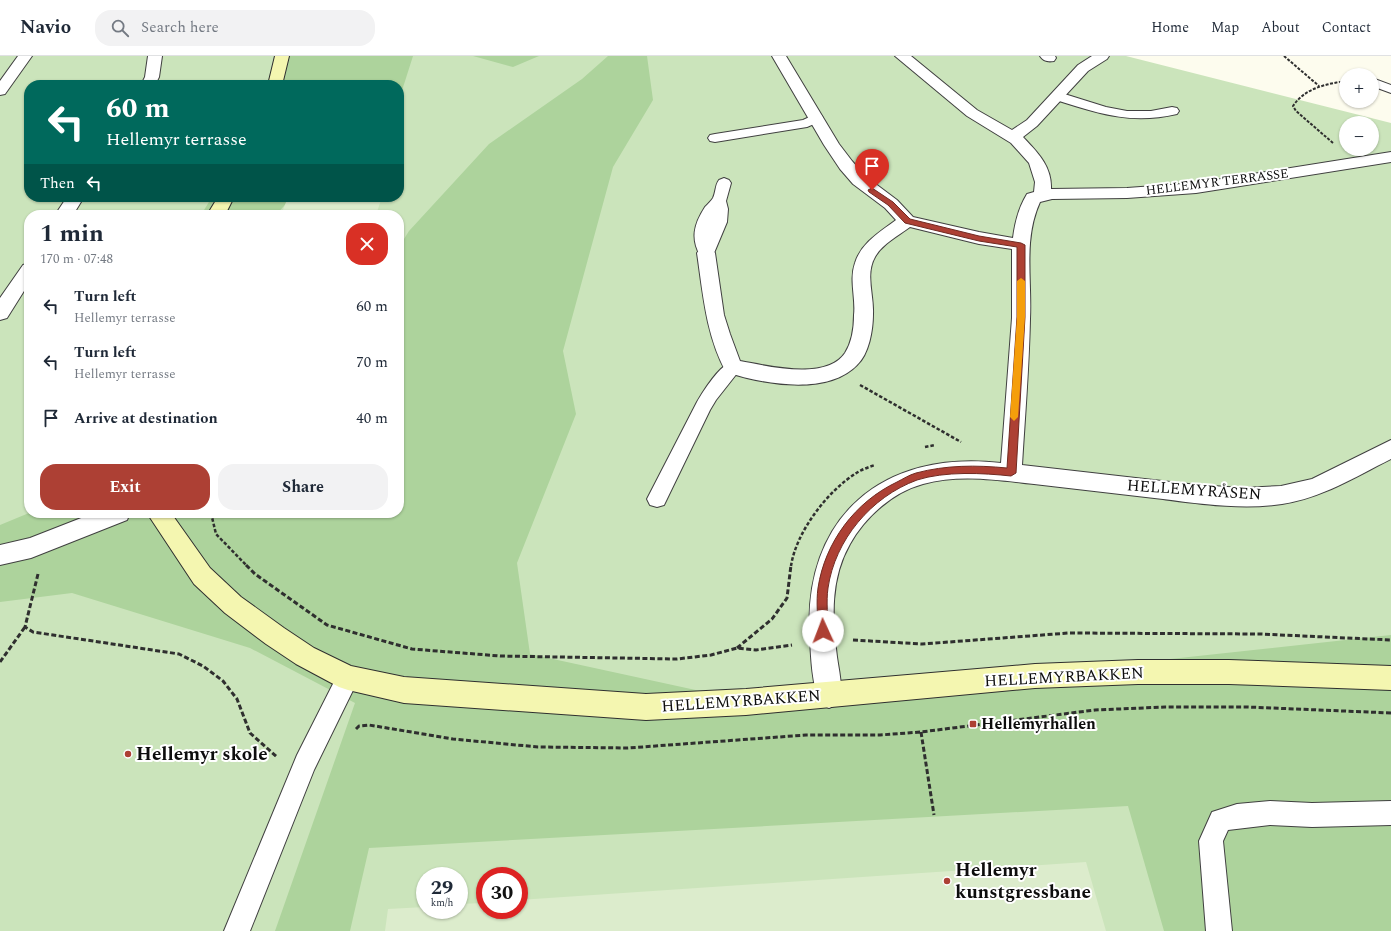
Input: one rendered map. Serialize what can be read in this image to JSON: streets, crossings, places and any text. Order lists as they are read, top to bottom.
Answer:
{
  "streets": {
    "street": ["HELLEMYR TERRASSE", "HELLEMYRÅSEN", "HELLEMYRBAKKEN"]
  },
  "places": {
    "transit": ["Hellemyrhallen"],
    "other": ["Hellemyr skole", "Hellemyr kunstgressbane"]
  },
  "page": {
    "header": "Navio",
    "search": "Search here",
    "nav": [
      "Home",
      "Map",
      "About",
      "Contact"
    ],
    "map_buttons": ["+", "−"],
    "turn": ["60 m", "Hellemyr terrasse"],
    "then": "Then",
    "heading": ["1 min", "170 m · 07:48"],
    "list": [
      {
        "name": "Turn left",
        "note": "Hellemyr terrasse",
        "value": "60 m"
      },
      {
        "name": "Turn left",
        "note": "Hellemyr terrasse",
        "value": "70 m"
      },
      {
        "name": "Arrive at destination",
        "value": "40 m"
      }
    ],
    "buttons": ["Exit", "Share"],
    "speed": "29 km/h",
    "limit": "30"
  }
}
